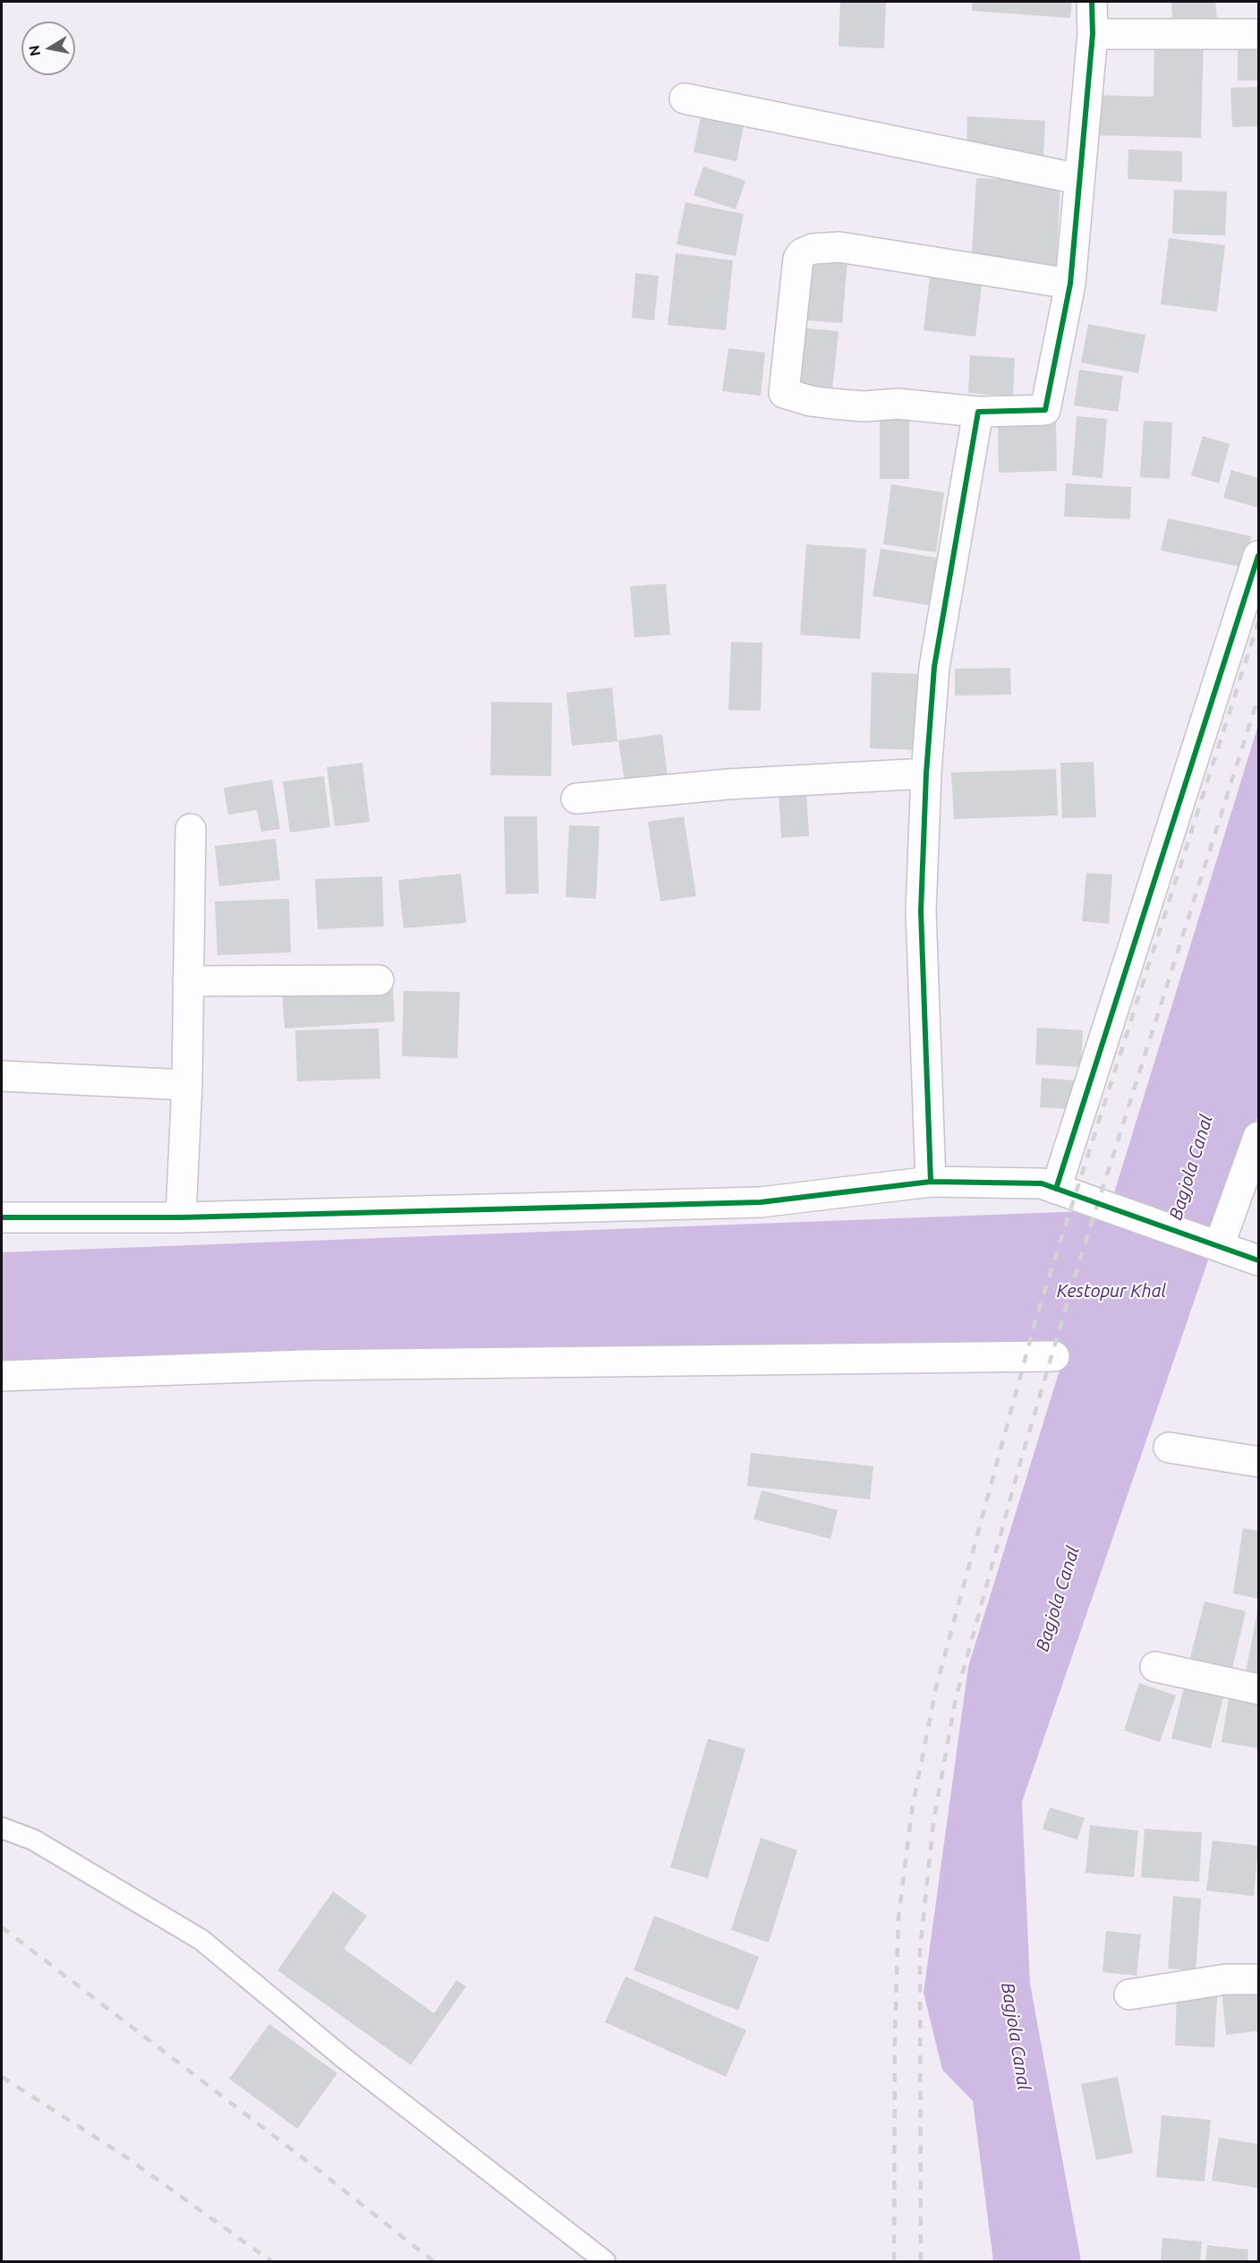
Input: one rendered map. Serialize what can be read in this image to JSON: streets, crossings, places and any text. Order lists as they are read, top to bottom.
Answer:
{
  "water": ["Bagjola Canal", "Kestopur Khal"],
  "north": "left"
}
